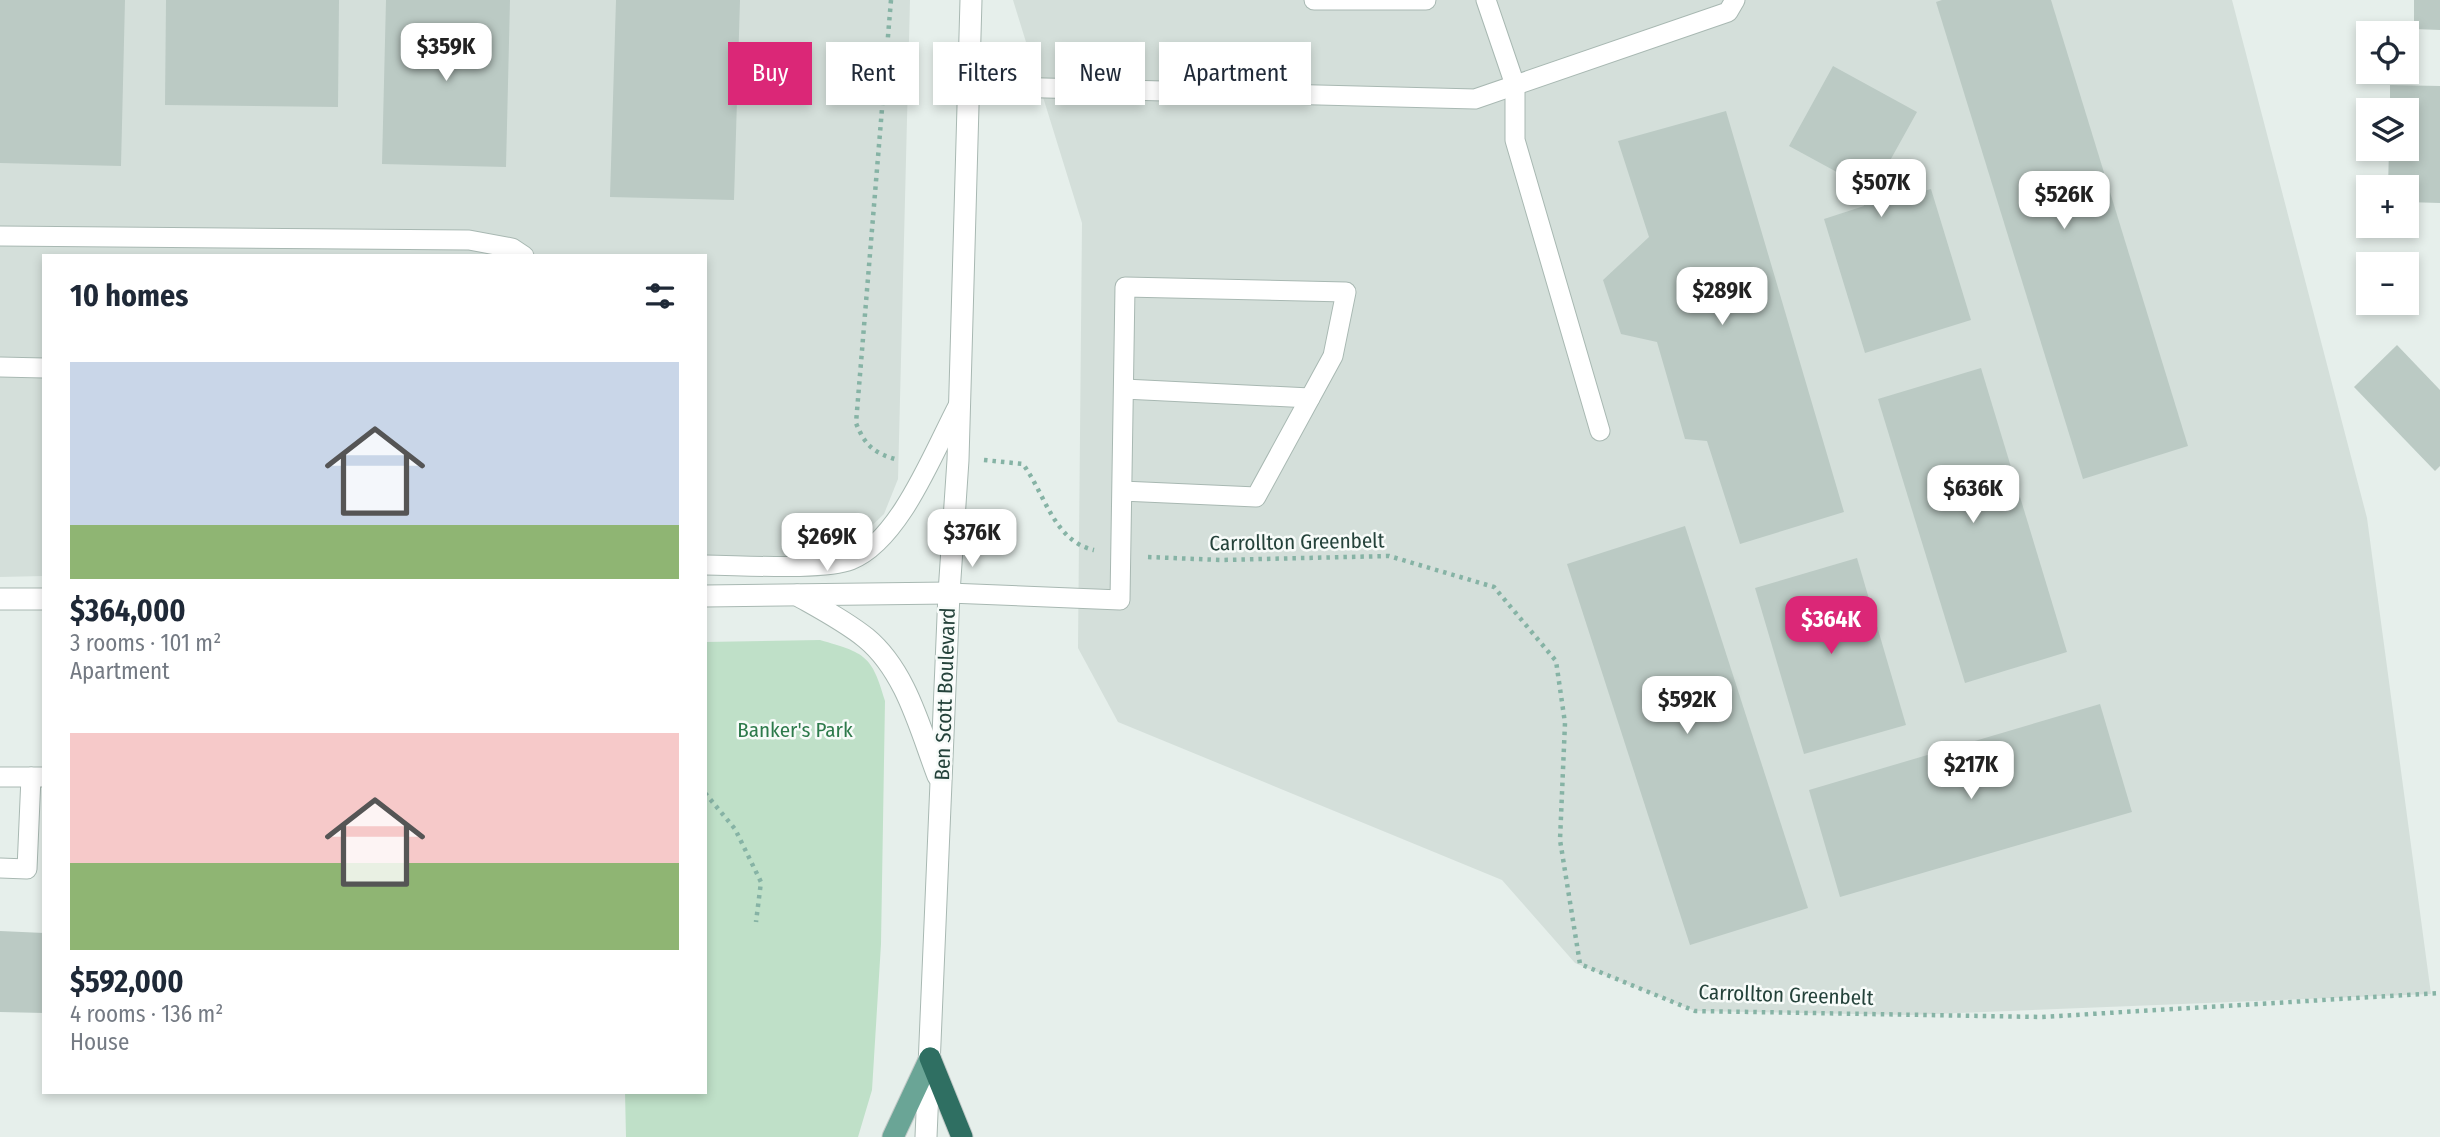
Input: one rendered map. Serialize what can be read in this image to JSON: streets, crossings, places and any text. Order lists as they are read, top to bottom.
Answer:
{
  "streets": {
    "street": ["Ben Scott Boulevard"],
    "path": ["Carrollton Greenbelt"]
  },
  "parks": ["Banker's Park"],
  "page": {
    "map_buttons": ["+", "−"],
    "price": [
      "$359K",
      "$507K",
      "$526K",
      "$289K",
      "$636K",
      "$376K",
      "$269K",
      "$364K",
      "$592K",
      "$217K"
    ],
    "chip": [
      "Buy",
      "Rent",
      "Filters",
      "New",
      "Apartment"
    ],
    "heading": "10 homes",
    "list": [
      {
        "name": "$364,000",
        "note": "3 rooms · 101 m² · Apartment"
      },
      {
        "name": "$592,000",
        "note": "4 rooms · 136 m² · House"
      }
    ]
  }
}
